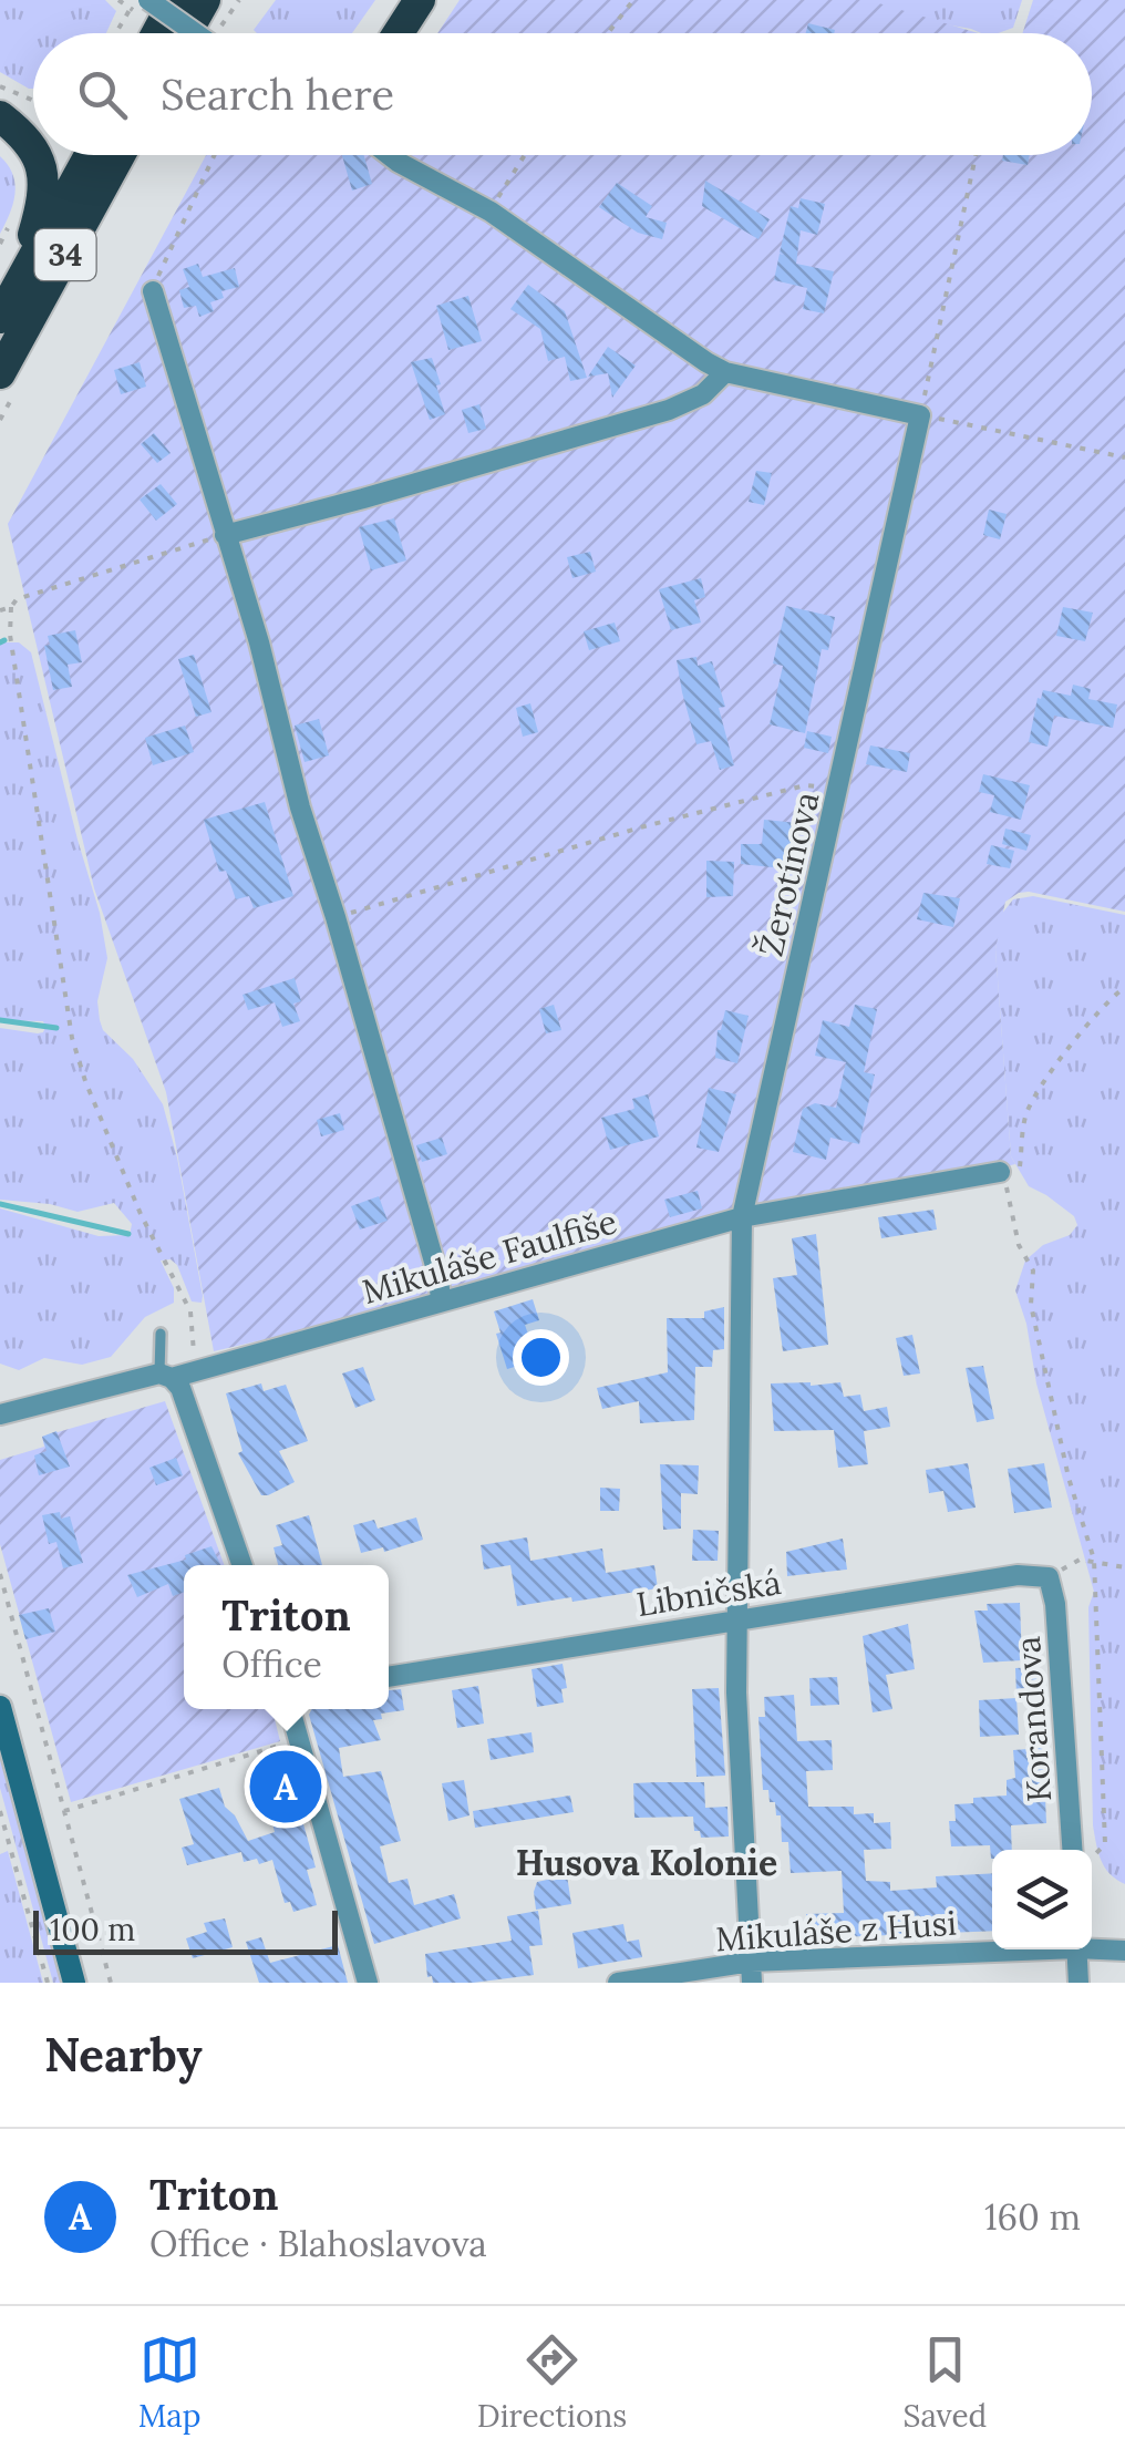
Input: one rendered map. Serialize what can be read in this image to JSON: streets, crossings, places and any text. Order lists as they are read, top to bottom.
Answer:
{
  "streets": {
    "highway": ["34"],
    "street": [
      "Žerotínova",
      "Mikuláše Faulfiše",
      "Libničská",
      "Korandova",
      "Mikuláše z Husi"
    ]
  },
  "crossings": [
    ["Žerotínova", "Mikuláše Faulfiše"],
    ["Žerotínova", "Libničská"],
    ["Žerotínova", "Mikuláše z Husi"],
    ["Libničská", "Korandova"]
  ],
  "districts": ["Husova Kolonie"],
  "scale_bar": "100 m",
  "page": {
    "search": "Search here",
    "popup": ["Triton", "Office"],
    "pins": "A",
    "scale": "100 m",
    "heading": "Nearby",
    "list": [
      {
        "mark": "A",
        "name": "Triton",
        "note": "Office · Blahoslavova",
        "value": "160 m"
      }
    ],
    "nav": ["Map", "Directions", "Saved"]
  }
}
